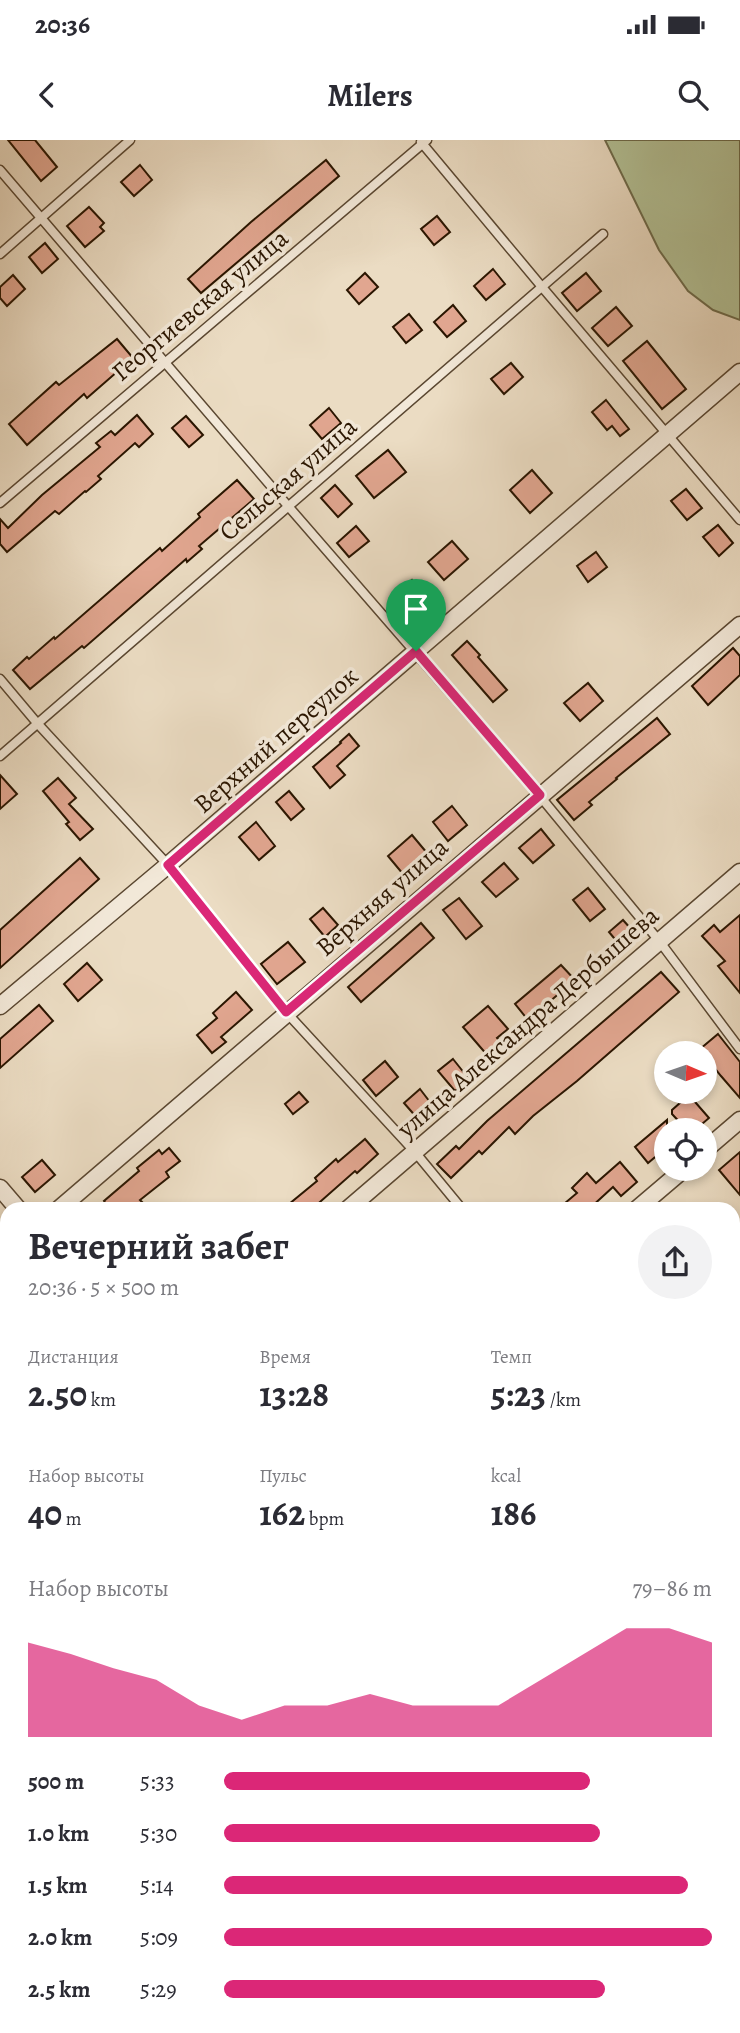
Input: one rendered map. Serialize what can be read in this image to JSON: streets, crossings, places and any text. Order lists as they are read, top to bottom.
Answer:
{
  "streets": {
    "street": ["Верхний переулок", "Верхняя улица", "улица Александра Дербышева"],
    "lane": ["Георгиевская улица", "Сельская улица"]
  },
  "north": "right",
  "page": {
    "status": "20:36",
    "header": "Milers",
    "heading": ["Вечерний забег", "20:36 · 5 × 500 m"],
    "stats": [
      ["Дистанция", "2.50 km"],
      ["Время", "13:28"],
      ["Темп", "5:23 /km"],
      ["Набор высоты", "40 m"],
      ["Пульс", "162 bpm"],
      ["kcal", "186"]
    ],
    "chart": ["Набор высоты", "79–86 m"],
    "list": [
      {
        "name": "500 m",
        "note": "5:33"
      },
      {
        "name": "1.0 km",
        "note": "5:30"
      },
      {
        "name": "1.5 km",
        "note": "5:14"
      },
      {
        "name": "2.0 km",
        "note": "5:09"
      },
      {
        "name": "2.5 km",
        "note": "5:29"
      }
    ]
  }
}
